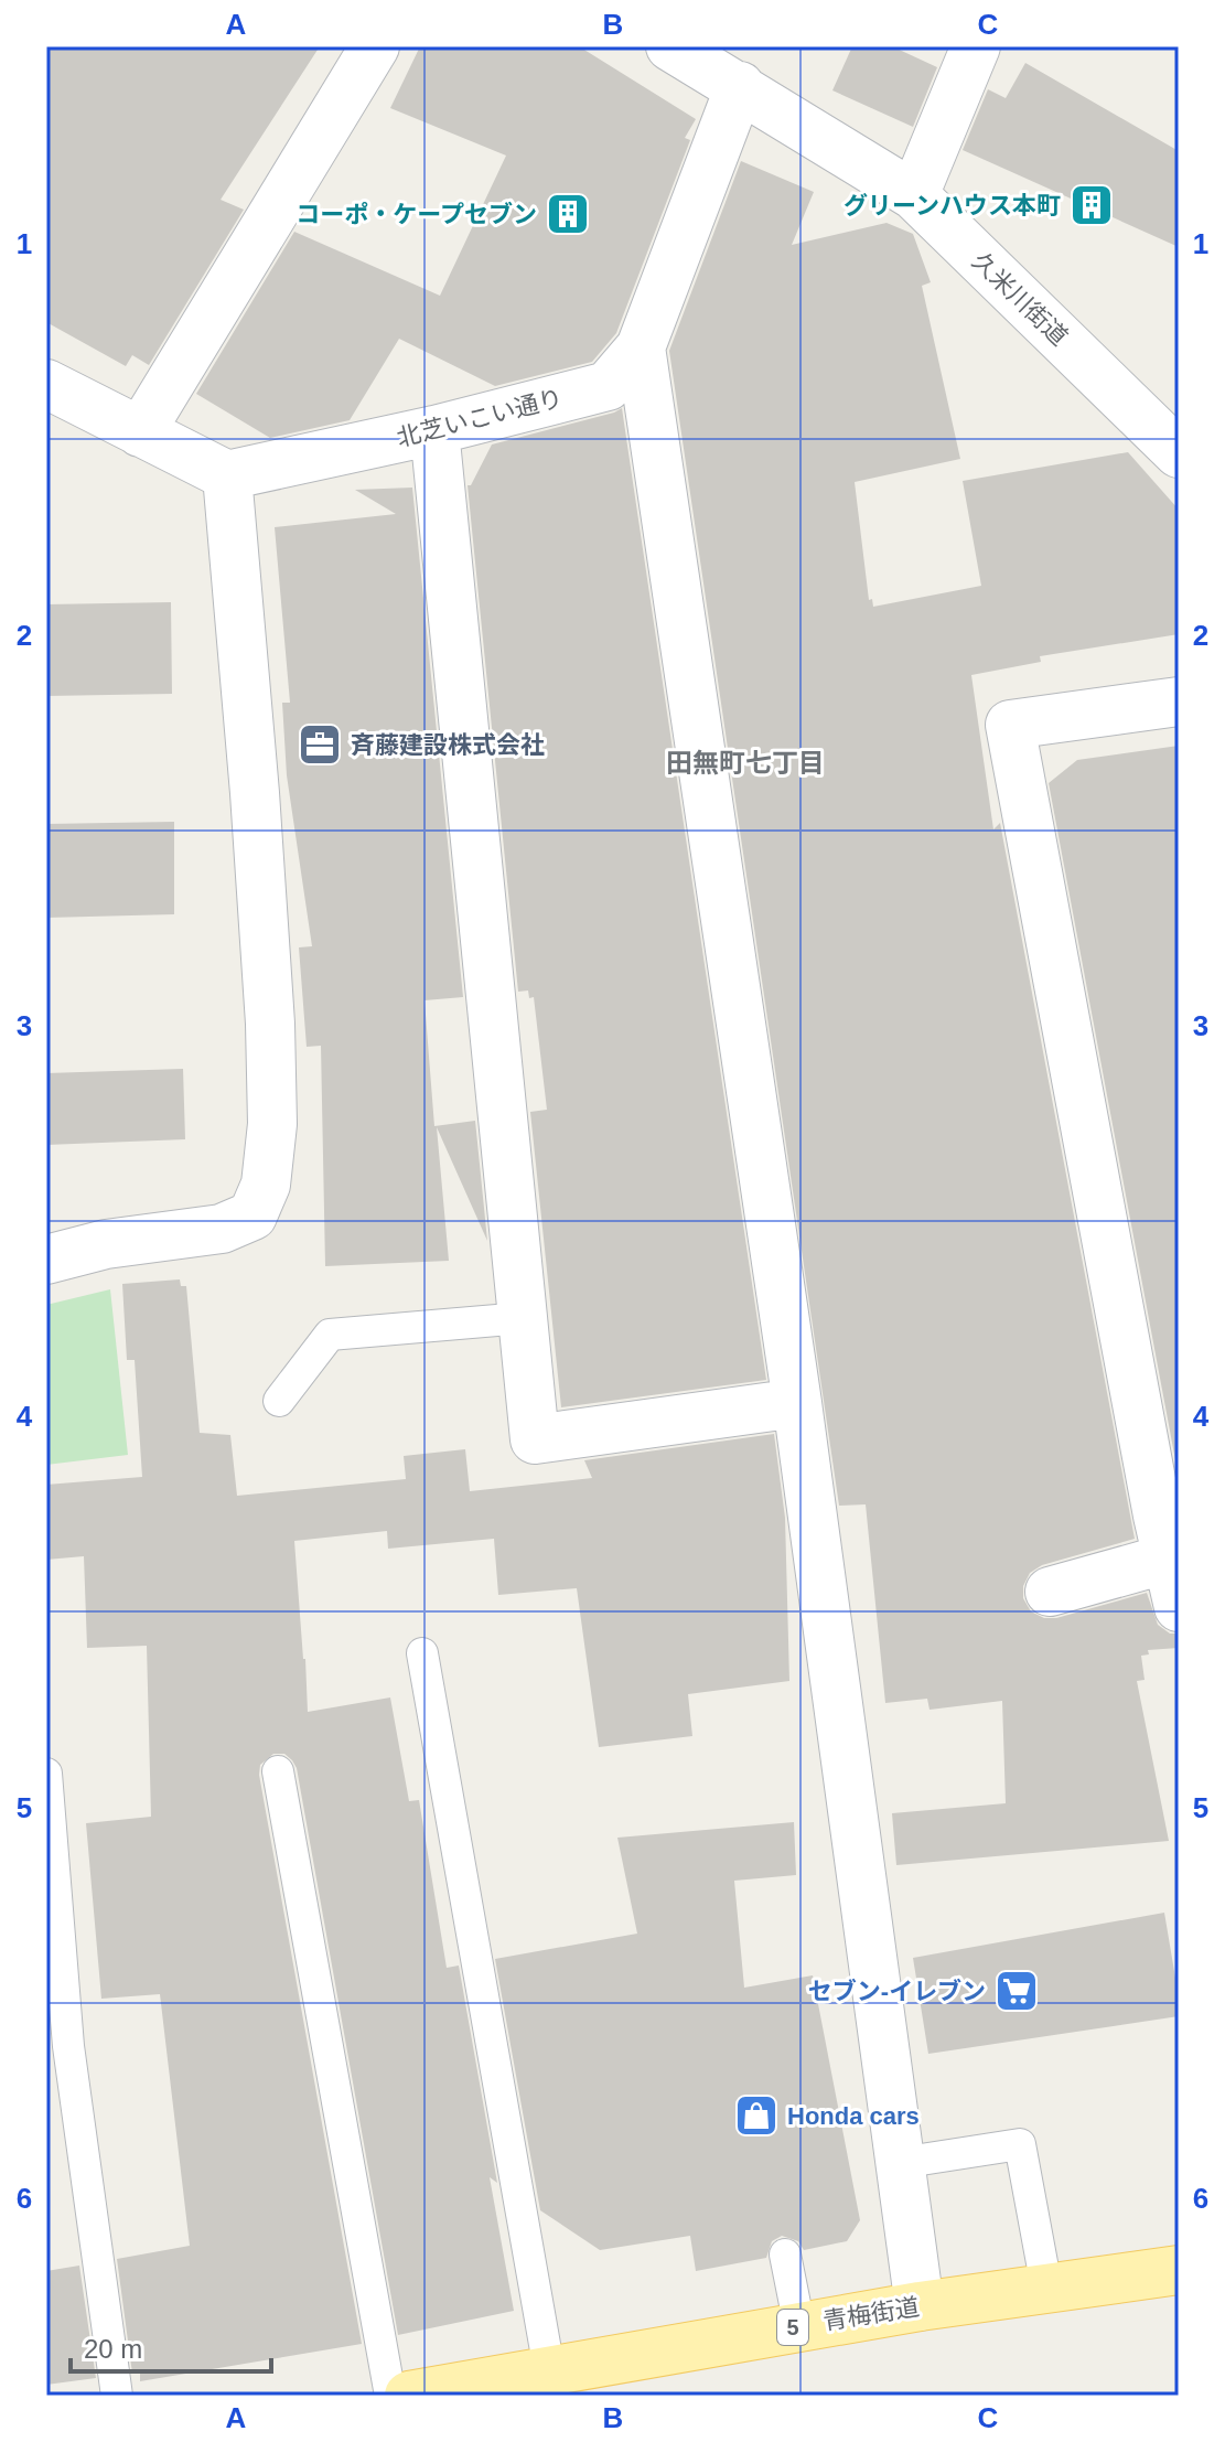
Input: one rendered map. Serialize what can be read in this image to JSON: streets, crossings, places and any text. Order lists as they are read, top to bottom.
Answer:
{
  "streets": {
    "main road": ["青梅街道", "5"],
    "street": ["久米川街道", "北芝いこい通り"]
  },
  "crossings": [
    ["久米川街道", "北芝いこい通り"]
  ],
  "districts": ["田無町七丁目"],
  "places": {
    "building": ["グリーンハウス本町", "コーポ・ケープセブン"],
    "office": ["斉藤建設株式会社"],
    "supermarket": ["セブン-イレブン"],
    "shop": ["Honda cars"]
  },
  "scale_bar": "20 m",
  "grid": {
    "columns": ["A", "B", "C"],
    "rows": [
      "1",
      "2",
      "3",
      "4",
      "5",
      "6"
    ]
  }
}
